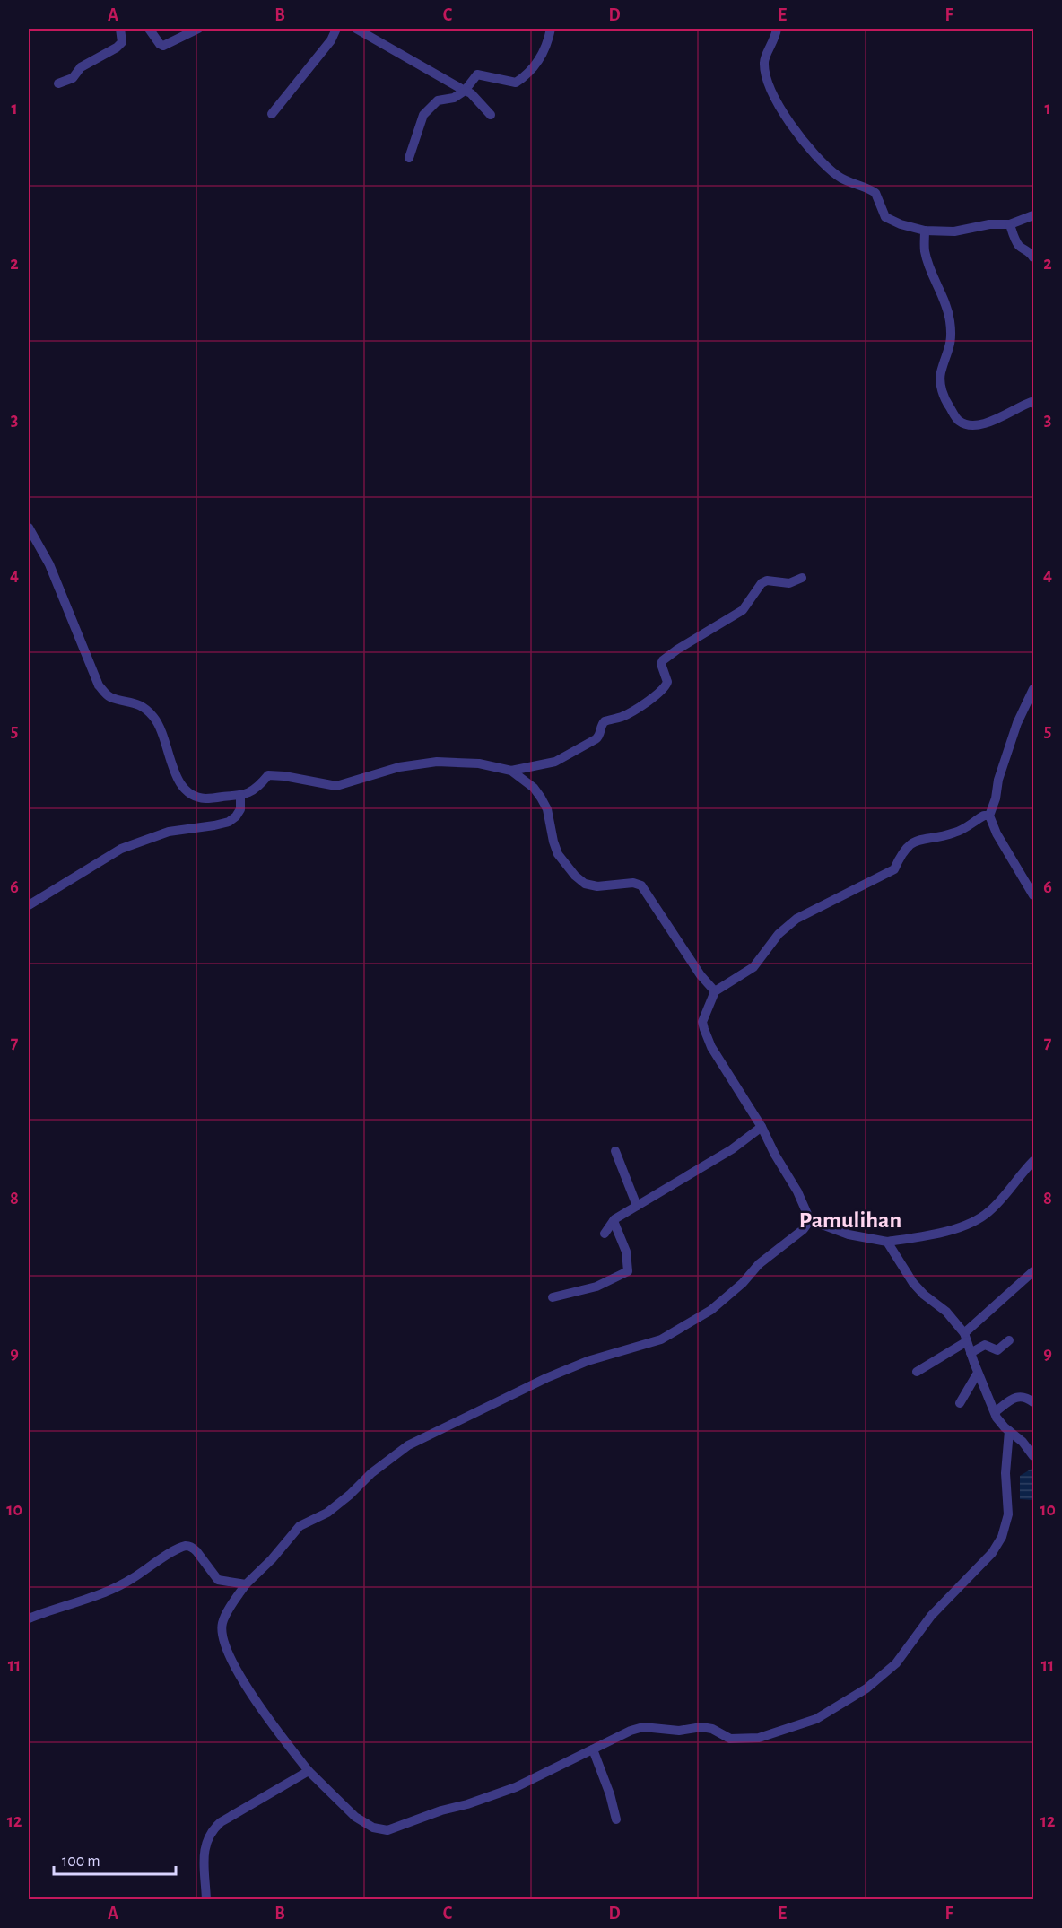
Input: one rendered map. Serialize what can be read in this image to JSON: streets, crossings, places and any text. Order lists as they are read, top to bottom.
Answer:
{
  "districts": ["Pamulihan"],
  "scale_bar": "100 m",
  "grid": {
    "columns": [
      "A",
      "B",
      "C",
      "D",
      "E",
      "F"
    ],
    "rows": [
      "1",
      "2",
      "3",
      "4",
      "5",
      "6",
      "7",
      "8",
      "9",
      "10",
      "11",
      "12"
    ]
  }
}
